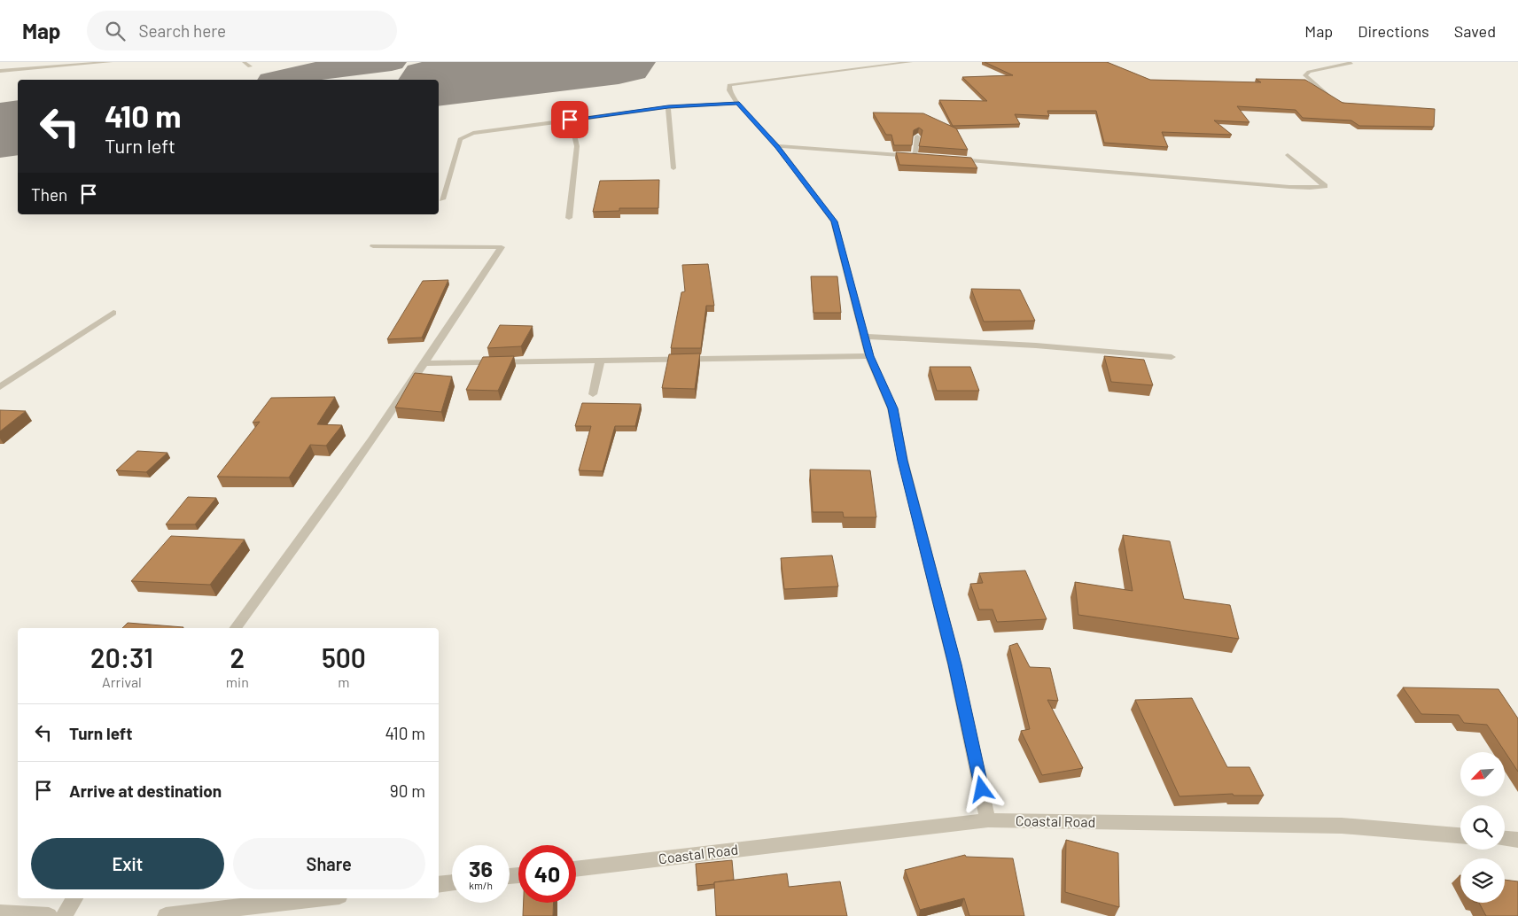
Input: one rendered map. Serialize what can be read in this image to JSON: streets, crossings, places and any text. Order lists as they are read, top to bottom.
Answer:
{
  "streets": {
    "street": ["Coastal Road"]
  },
  "north": "bottom left",
  "page": {
    "header": "Map",
    "search": "Search here",
    "nav": ["Map", "Directions", "Saved"],
    "turn": ["410 m", "Turn left"],
    "then": "Then",
    "eta": [
      "20:31",
      "Arrival",
      "2",
      "min",
      "500",
      "m"
    ],
    "list": [
      {
        "name": "Turn left",
        "value": "410 m"
      },
      {
        "name": "Arrive at destination",
        "value": "90 m"
      }
    ],
    "buttons": ["Exit", "Share"],
    "speed": "36 km/h",
    "limit": "40"
  }
}
